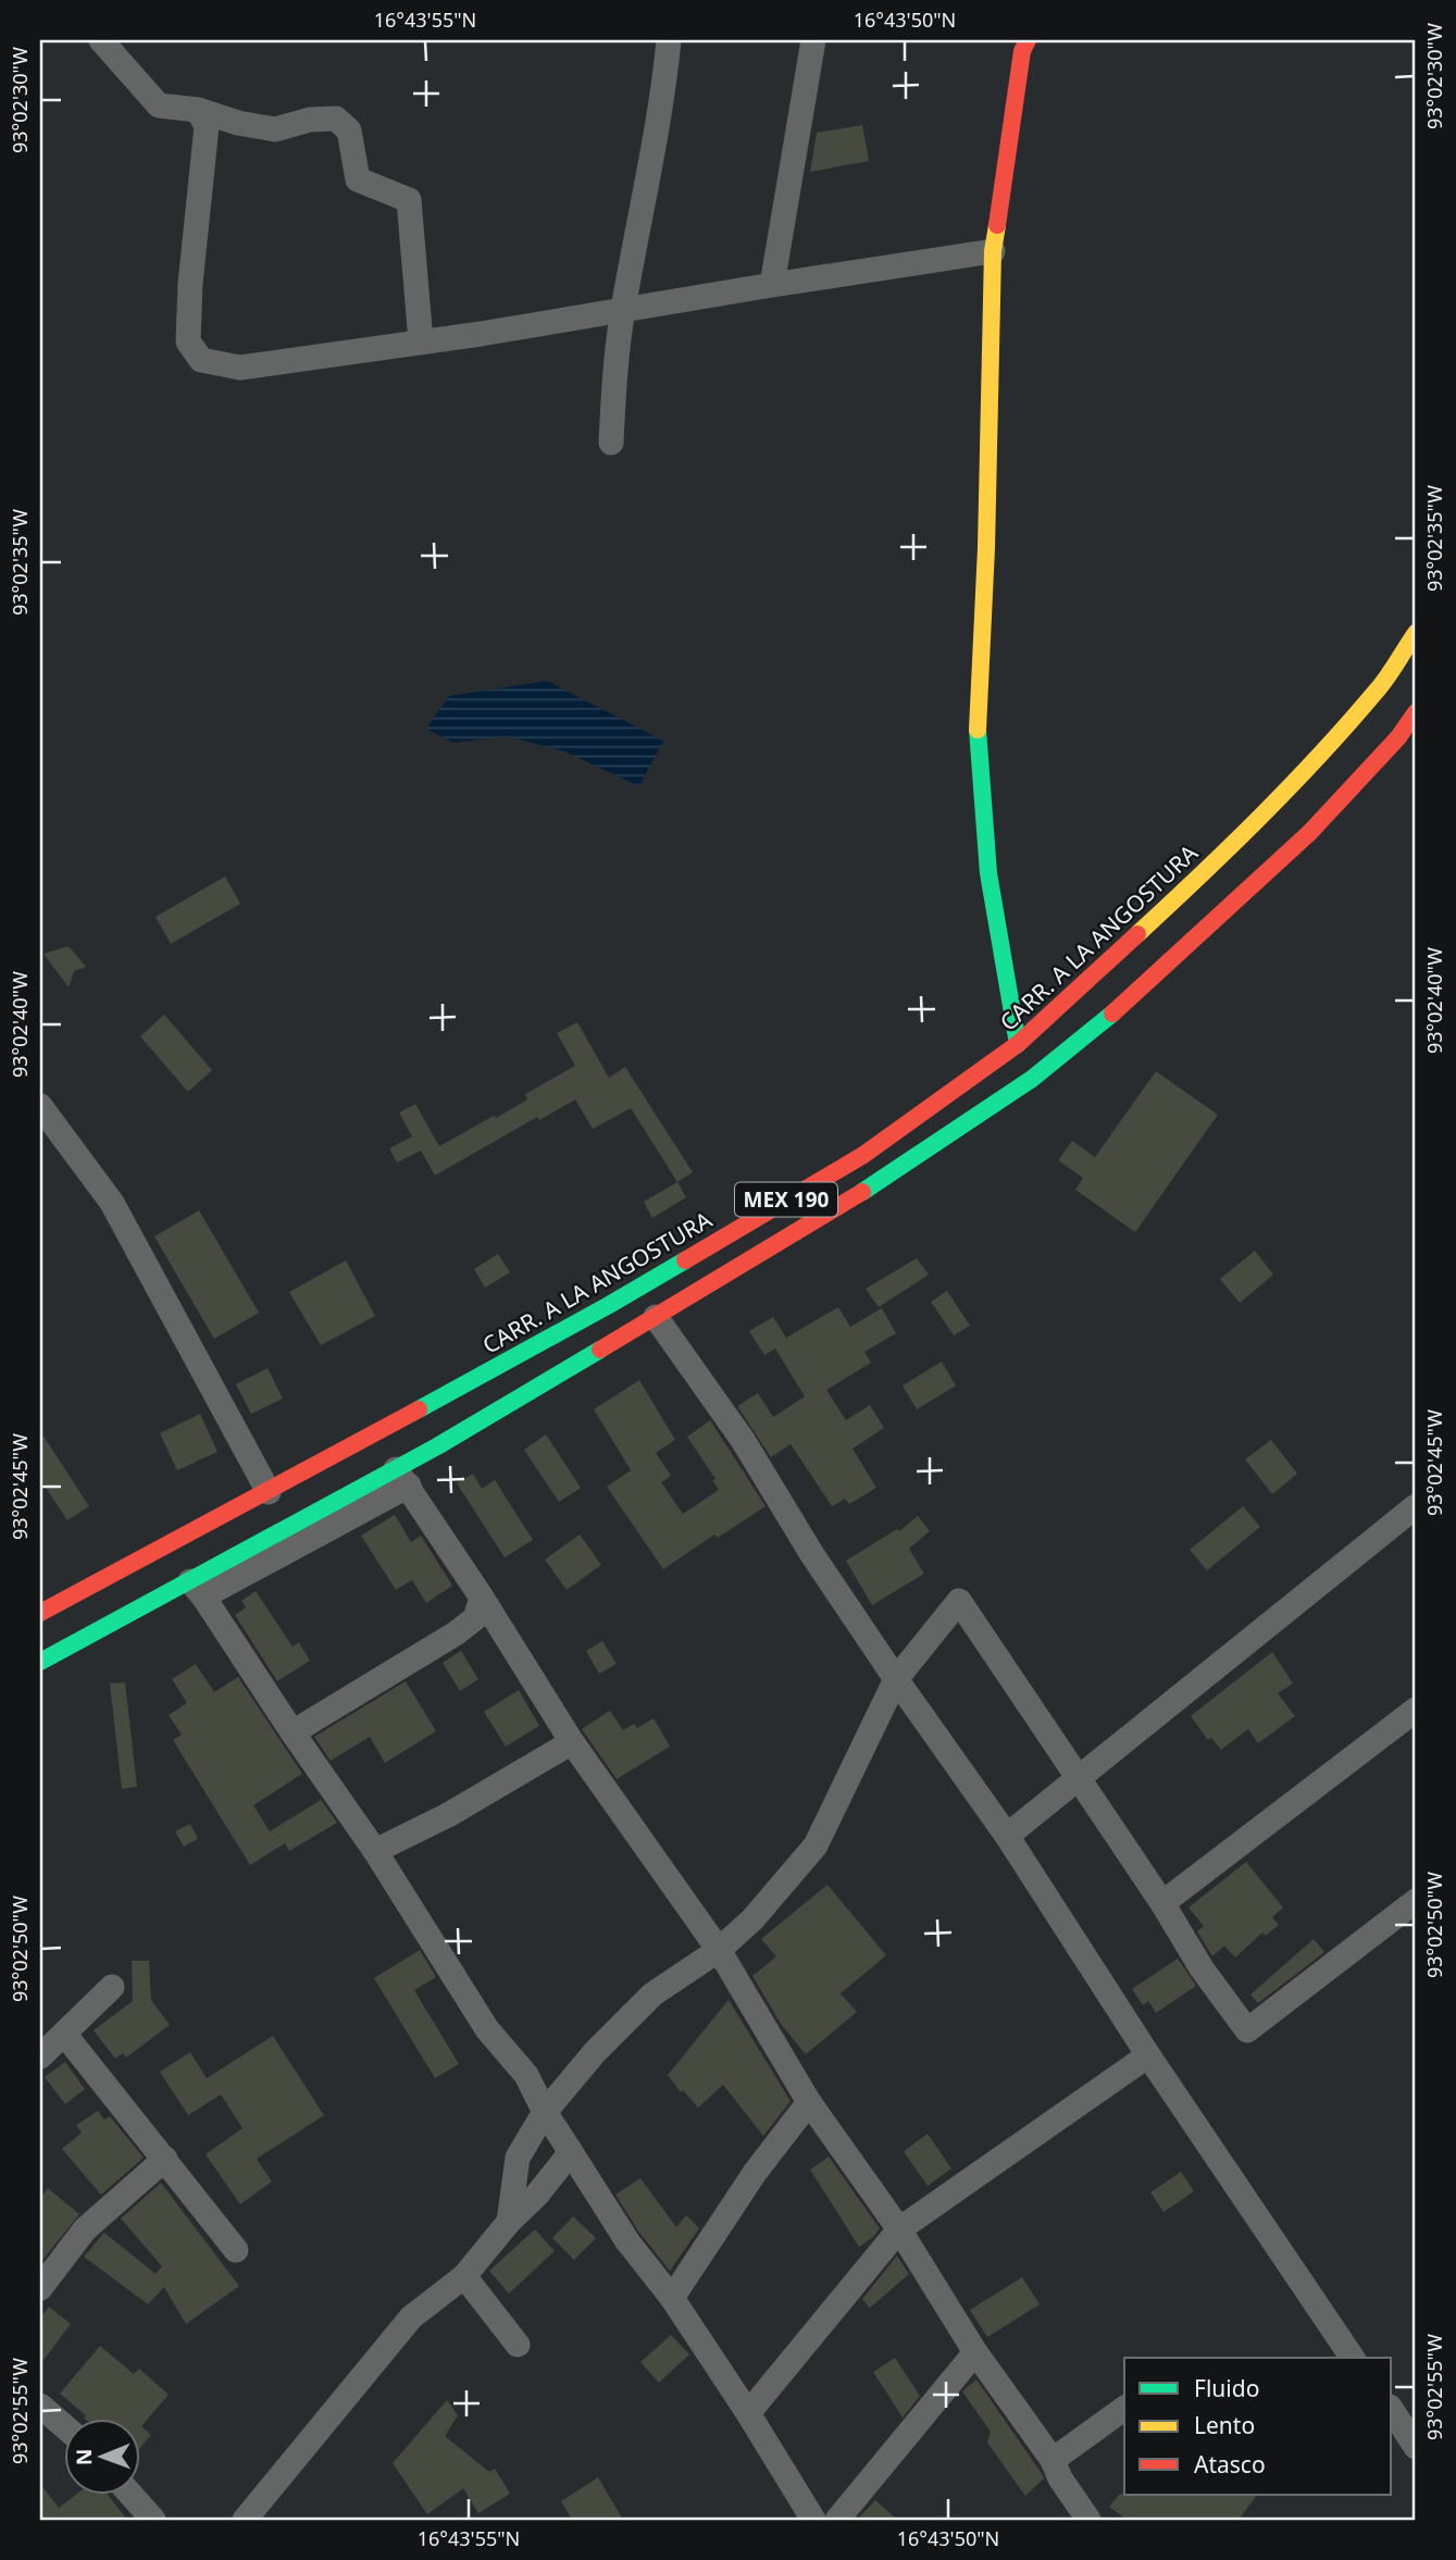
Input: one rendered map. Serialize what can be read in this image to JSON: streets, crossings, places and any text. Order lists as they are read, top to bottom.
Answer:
{
  "streets": {
    "main road": ["CARR. A LA ANGOSTURA", "MEX 190"]
  },
  "legend": ["Fluido", "Lento", "Atasco"],
  "north": "left",
  "coordinates": [
    "16°43'55\"N",
    "16°43'50\"N",
    "93°02'30\"W",
    "93°02'35\"W",
    "93°02'40\"W",
    "93°02'45\"W",
    "93°02'50\"W",
    "93°02'55\"W"
  ]
}
